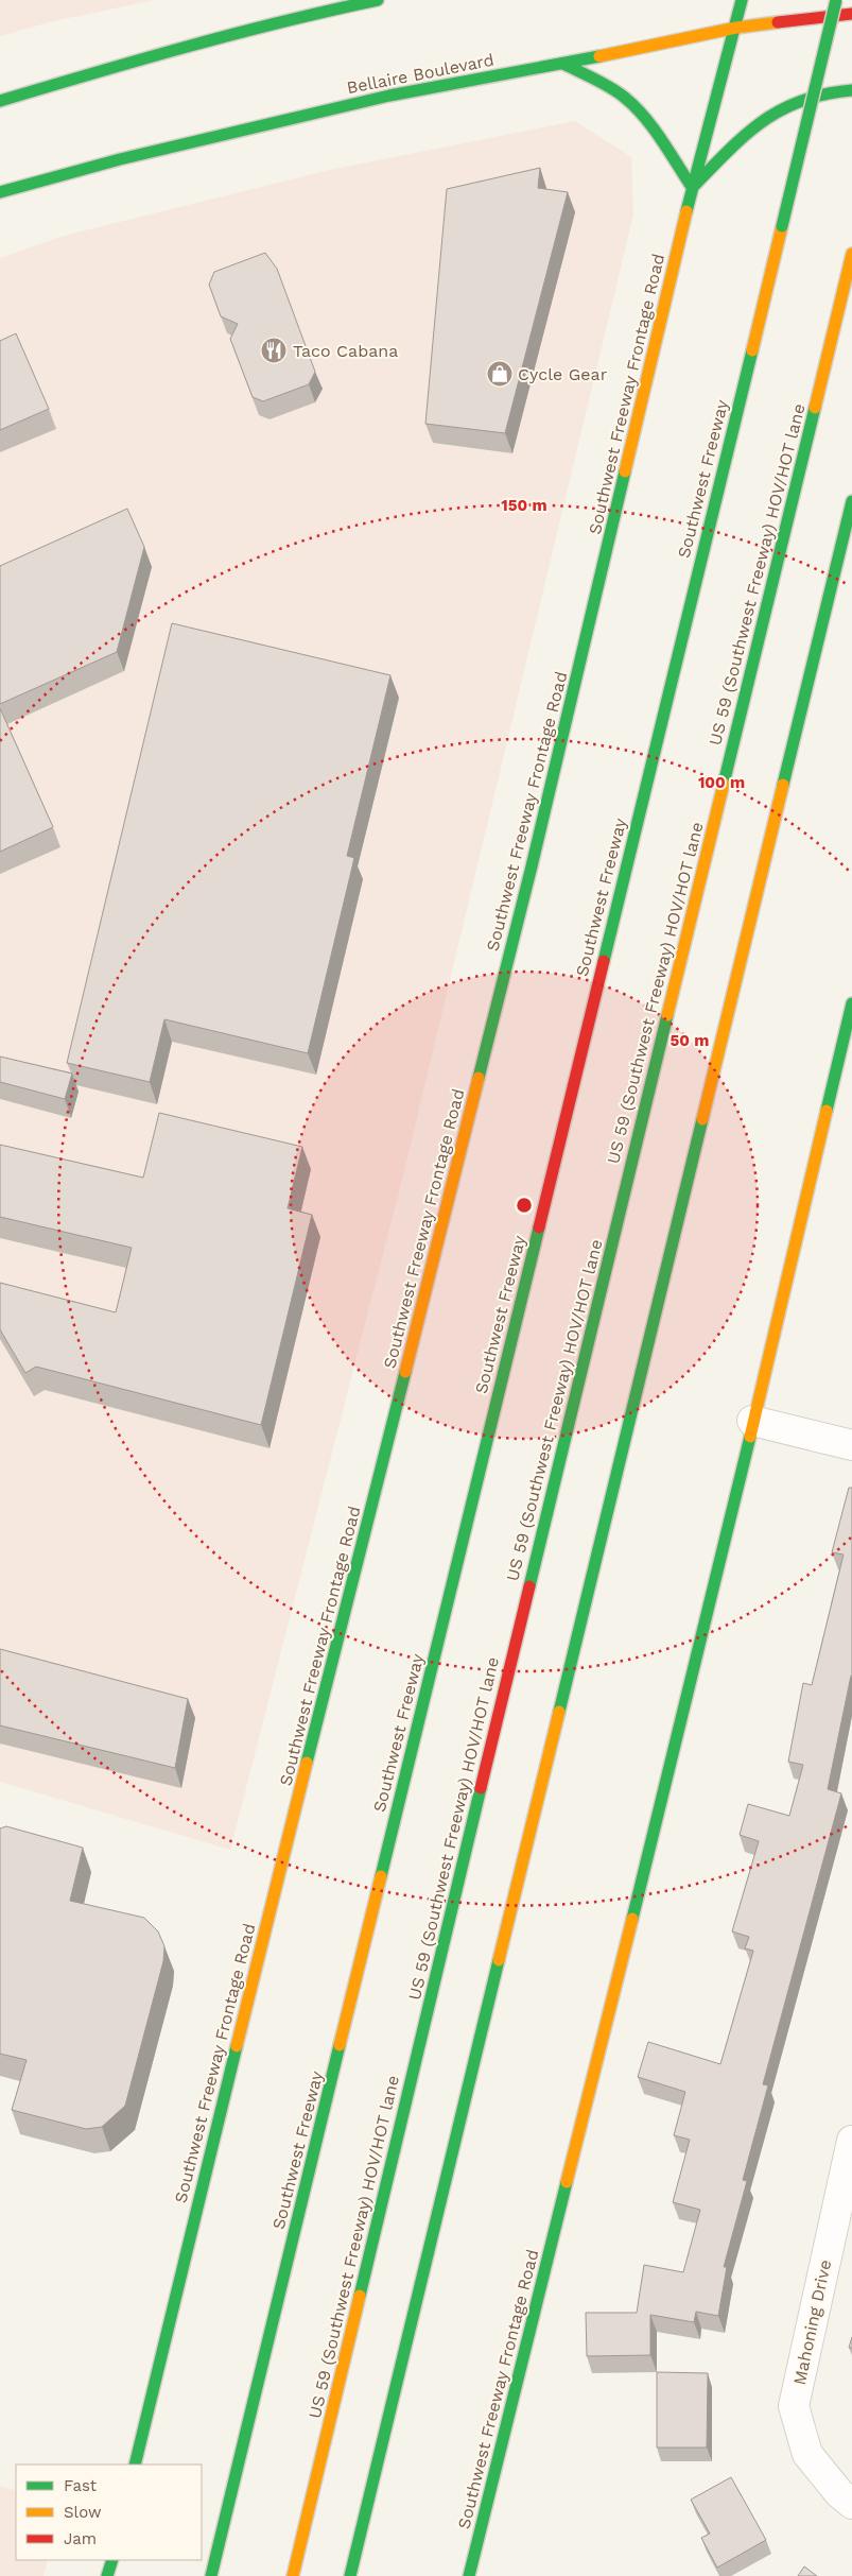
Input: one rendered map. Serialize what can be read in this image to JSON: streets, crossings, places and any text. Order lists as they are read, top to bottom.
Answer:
{
  "streets": {
    "main road": [
      "Bellaire Boulevard",
      "Southwest Freeway Frontage Road",
      "Southwest Freeway",
      "US 59 (Southwest Freeway) HOV/HOT lane"
    ],
    "street": ["Mahoning Drive"]
  },
  "crossings": [
    ["Bellaire Boulevard", "Southwest Freeway Frontage Road"]
  ],
  "places": {
    "restaurant": ["Taco Cabana"],
    "shop": ["Cycle Gear"]
  },
  "legend": ["Fast", "Slow", "Jam"],
  "rings": ["150 m", "100 m", "50 m"]
}
